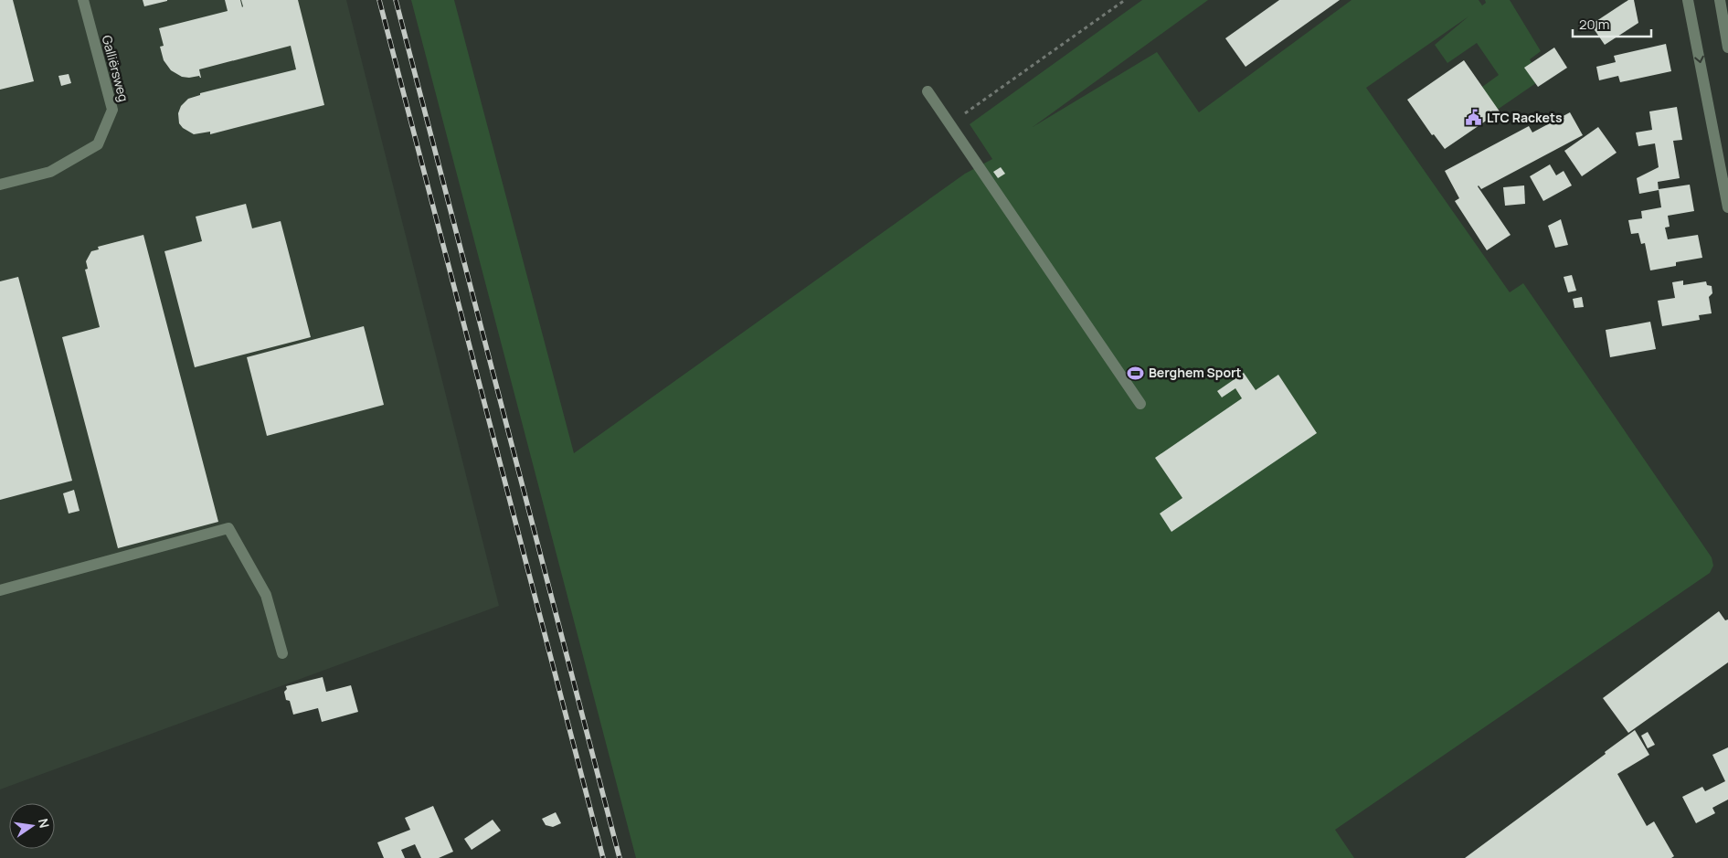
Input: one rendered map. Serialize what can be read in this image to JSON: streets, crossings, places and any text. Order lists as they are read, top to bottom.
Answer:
{
  "streets": {
    "street": ["Galliërsweg"]
  },
  "places": {
    "public building": ["LTC Rackets"],
    "sports": ["Berghem Sport"]
  },
  "scale_bar": "20 m",
  "north": "right"
}
